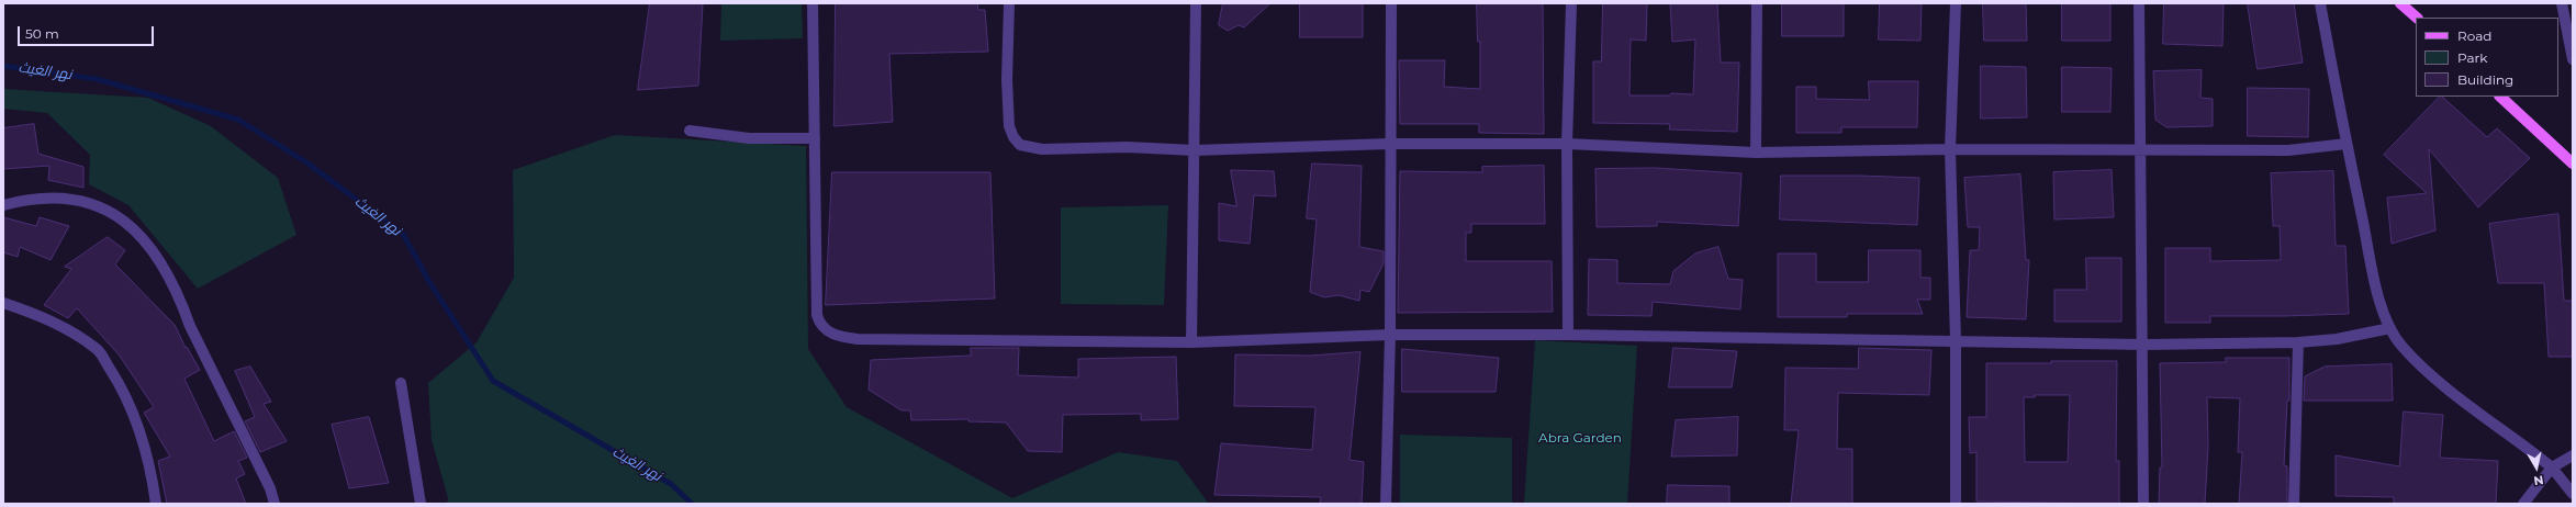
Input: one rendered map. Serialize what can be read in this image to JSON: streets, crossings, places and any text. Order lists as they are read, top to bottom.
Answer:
{
  "water": ["نهر الغيث"],
  "parks": ["Abra Garden"],
  "legend": ["Road", "Park", "Building"],
  "scale_bar": "50 m",
  "north": "bottom"
}
